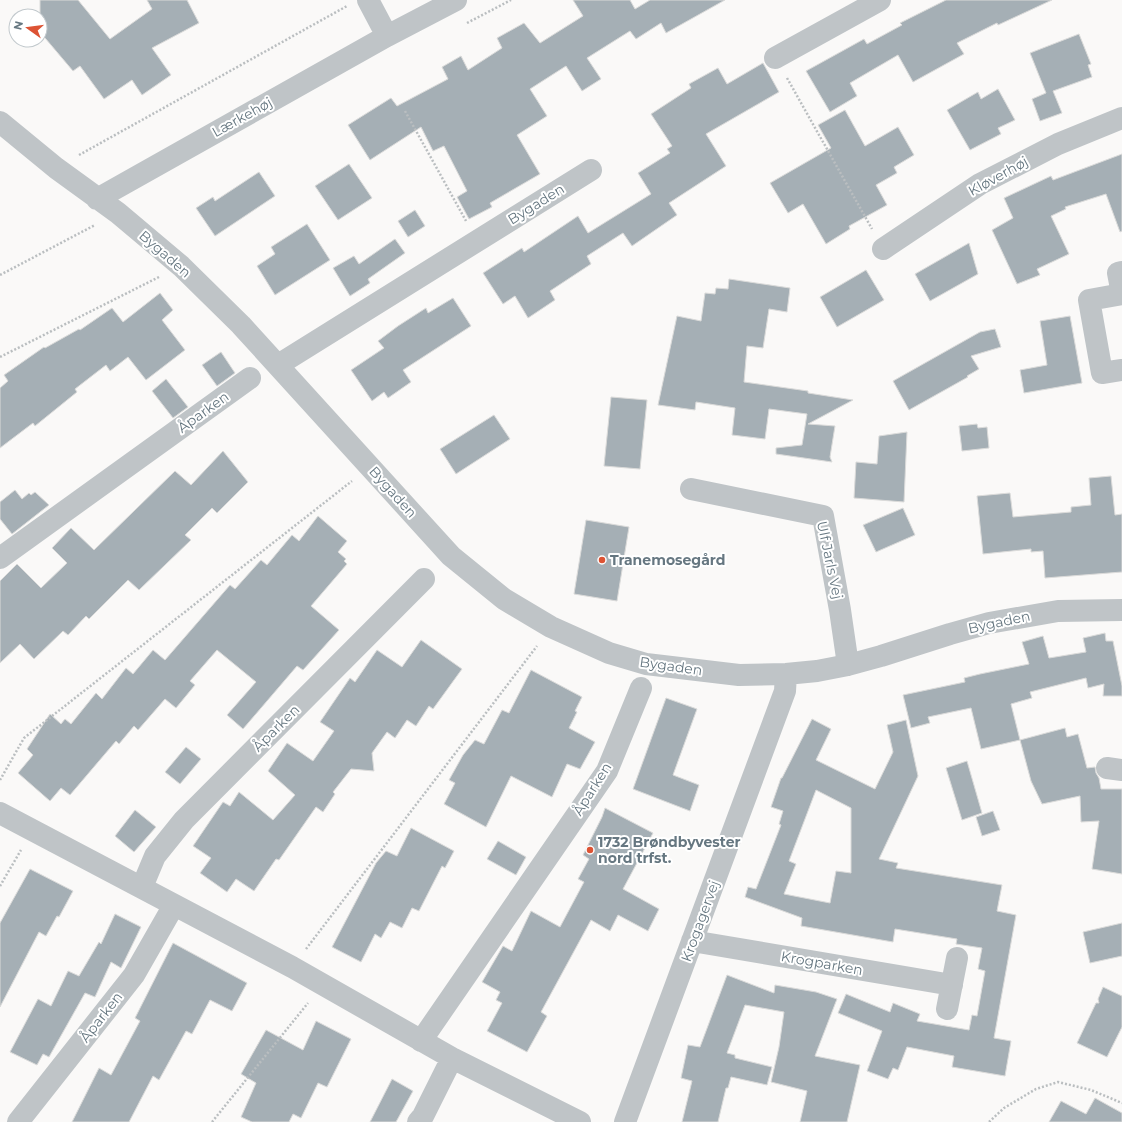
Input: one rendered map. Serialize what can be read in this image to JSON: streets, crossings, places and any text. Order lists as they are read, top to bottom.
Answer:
{
  "streets": {
    "street": [
      "Lærkehøj",
      "Kløverhøj",
      "Bygaden",
      "Åparken",
      "Ulf Jarls Vej",
      "Krogagervej",
      "Krogparken"
    ]
  },
  "crossings": [
    ["Lærkehøj", "Bygaden"],
    ["Bygaden", "Ulf Jarls Vej"],
    ["Bygaden", "Krogagervej"],
    ["Krogagervej", "Krogparken"]
  ],
  "places": ["Tranemosegård", "1732 Brøndbyvester nord trfst."],
  "north": "left"
}
